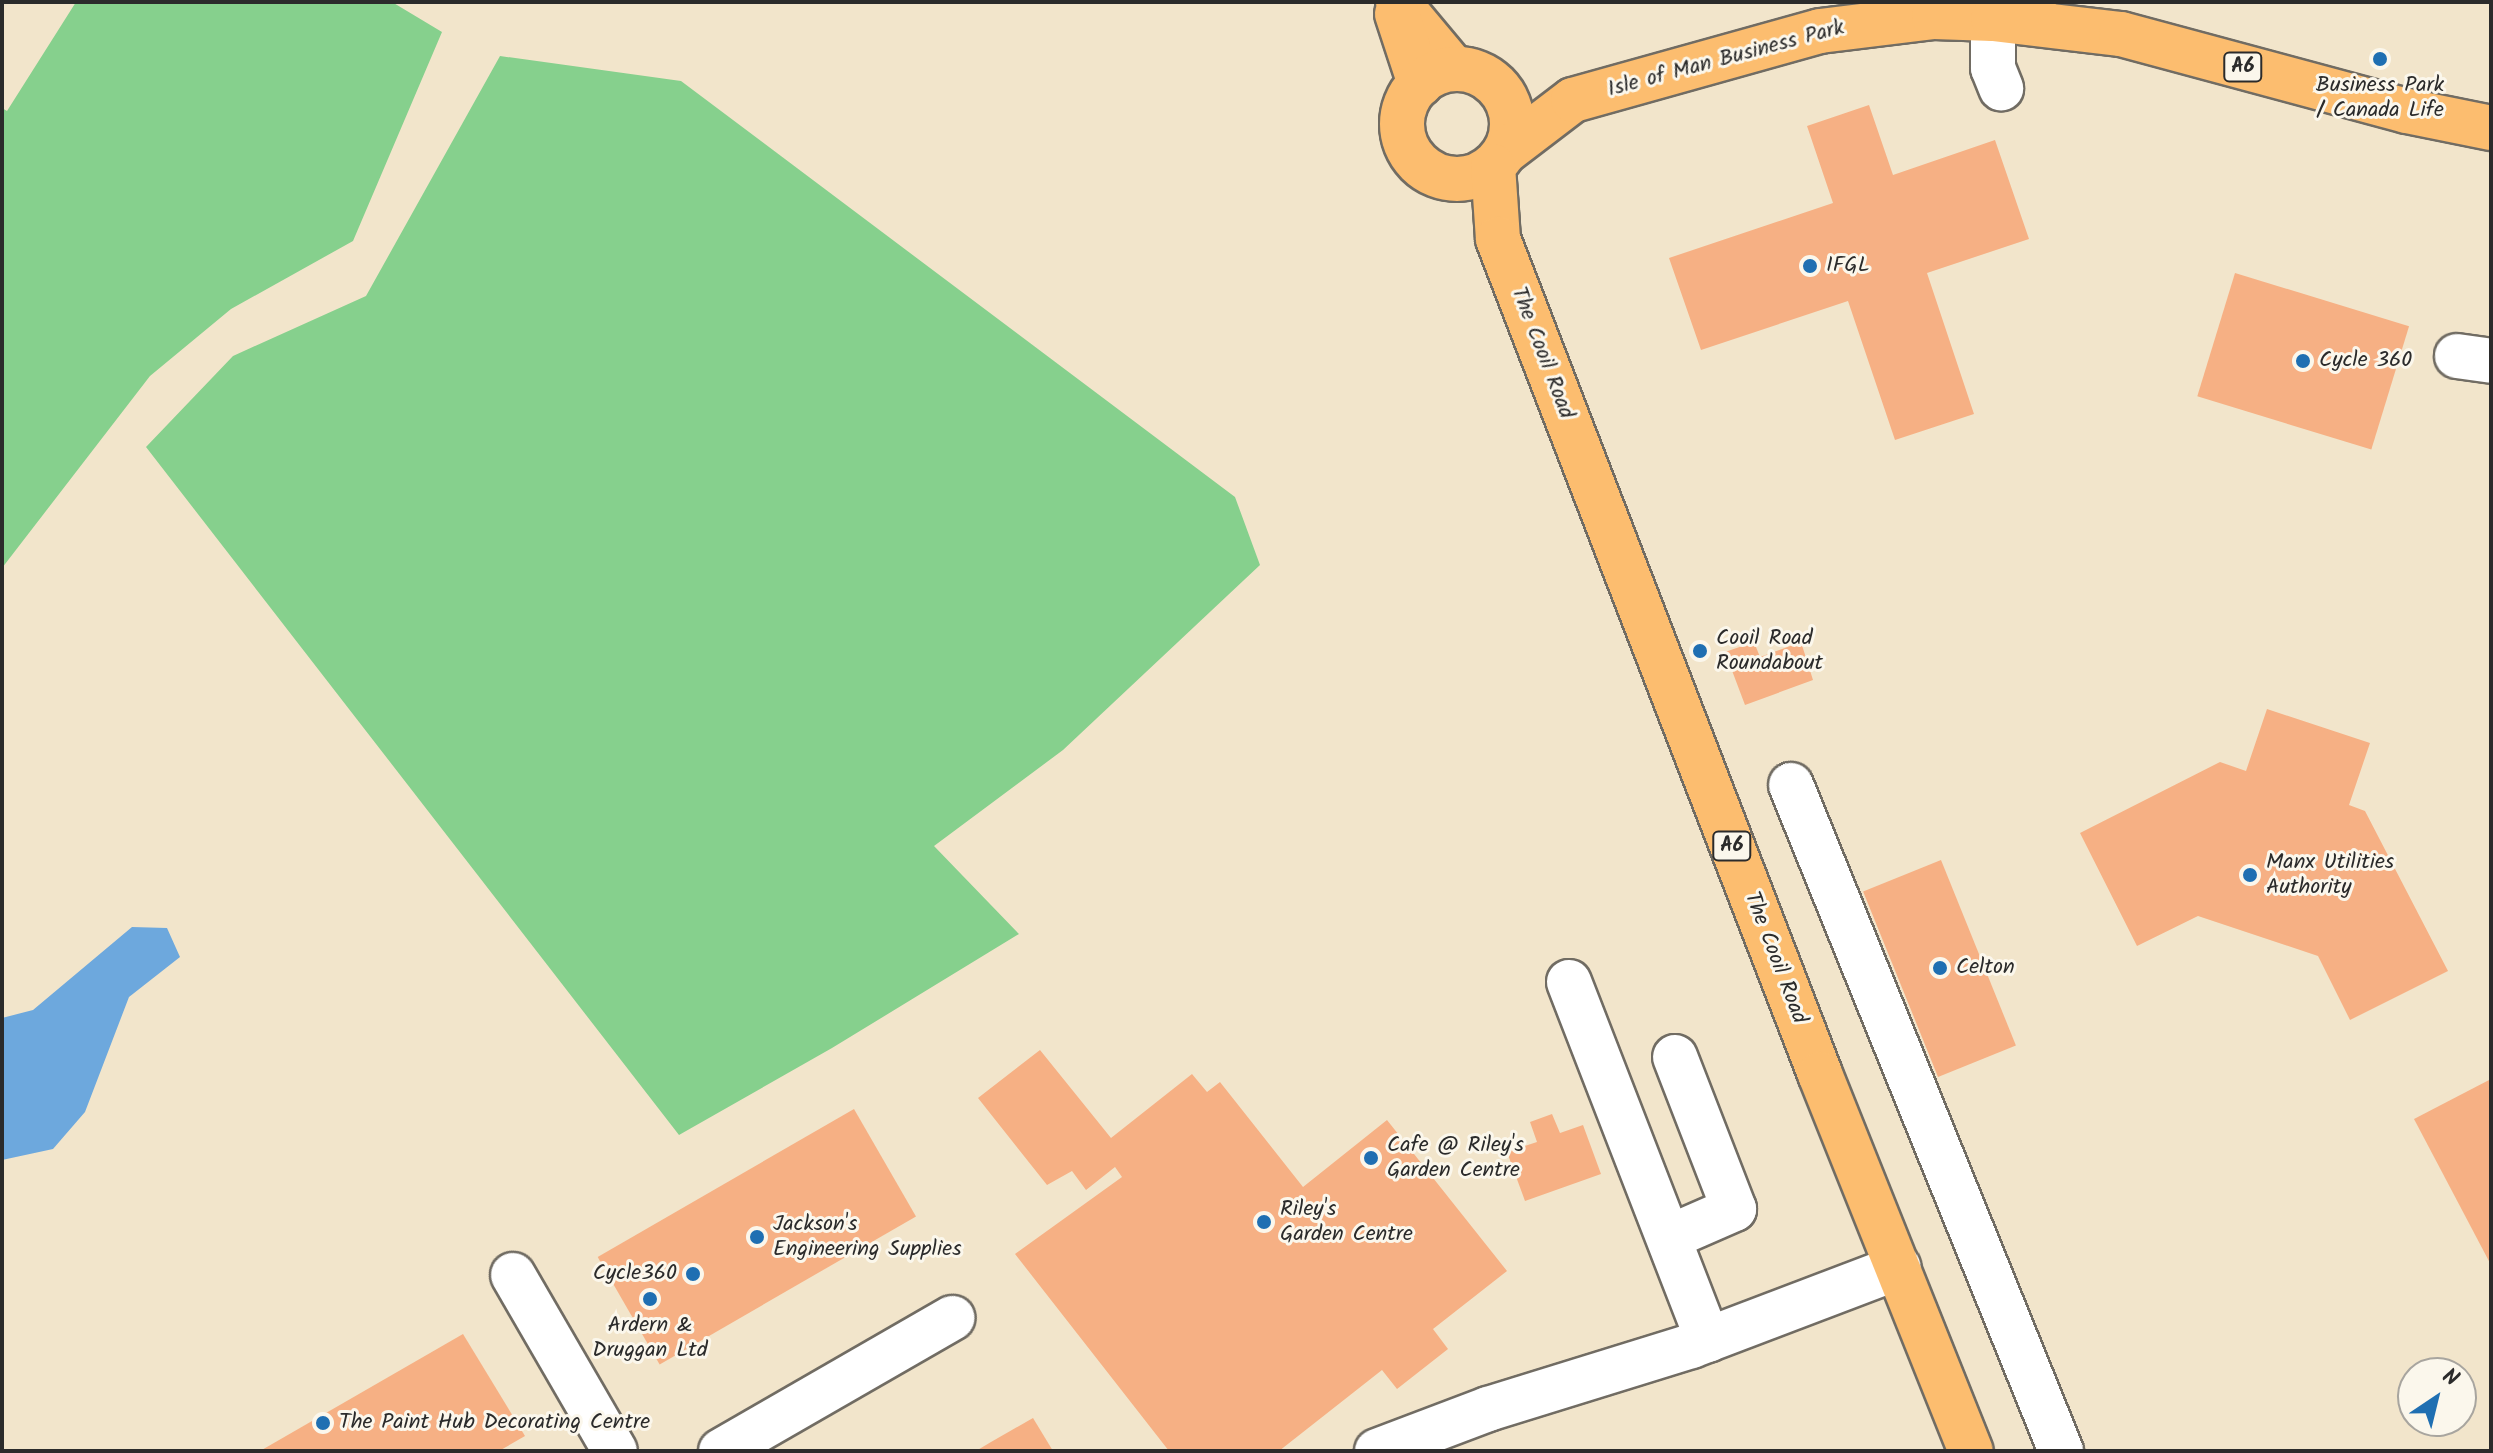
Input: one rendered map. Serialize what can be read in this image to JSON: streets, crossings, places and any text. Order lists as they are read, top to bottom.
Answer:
{
  "streets": {
    "main road": ["Isle of Man Business Park", "A6", "The Cooil Road"]
  },
  "crossings": [
    ["Isle of Man Business Park", "The Cooil Road"]
  ],
  "places": [
    "Business Park / Canada Life",
    "IFGL",
    "Cycle 360",
    "Cooil Road Roundabout",
    "Manx Utilities Authority",
    "Celton",
    "Cafe @ Riley's Garden Centre",
    "Riley's Garden Centre",
    "Jackson's Engineering Supplies",
    "Cycle360",
    "Ardern & Druggan Ltd",
    "The Paint Hub Decorating Centre"
  ],
  "north": "top right"
}
